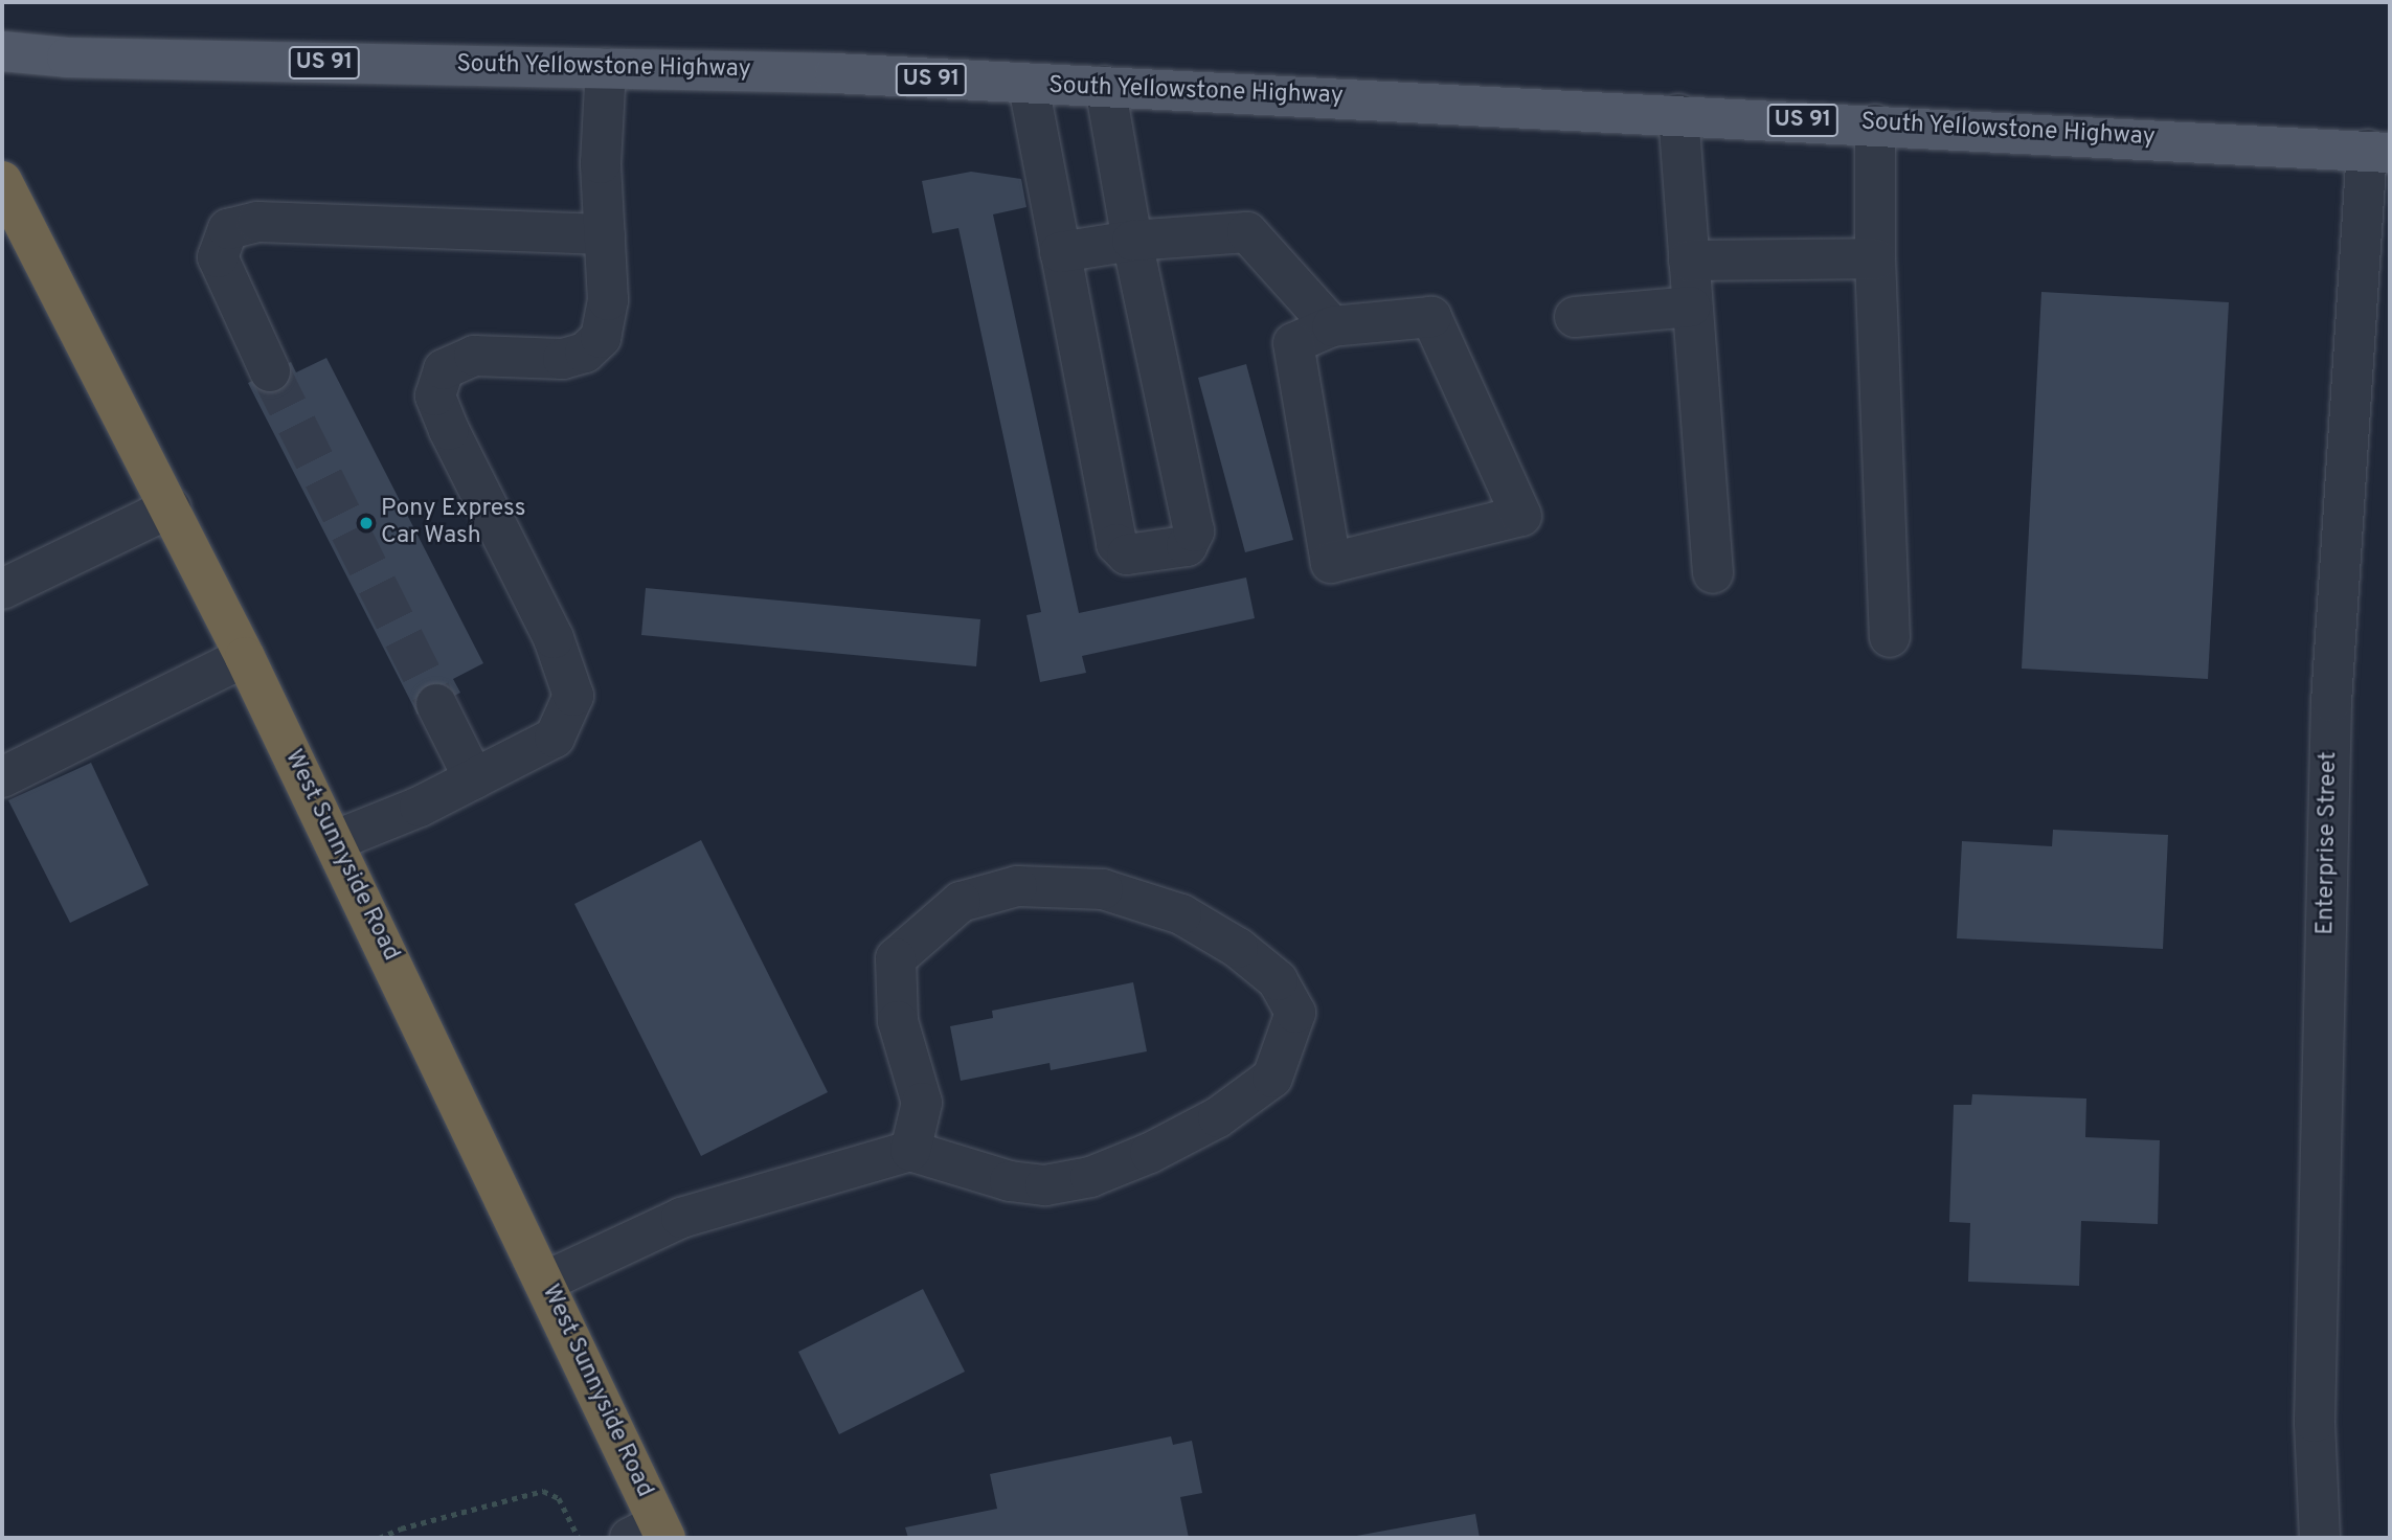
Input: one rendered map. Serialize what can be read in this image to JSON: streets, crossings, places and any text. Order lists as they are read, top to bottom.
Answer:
{
  "streets": {
    "highway": ["West Sunnyside Road"],
    "main road": ["US 91", "South Yellowstone Highway"],
    "street": ["Enterprise Street"]
  },
  "crossings": [
    ["South Yellowstone Highway", "Enterprise Street"]
  ],
  "places": ["Pony Express Car Wash"]
}
